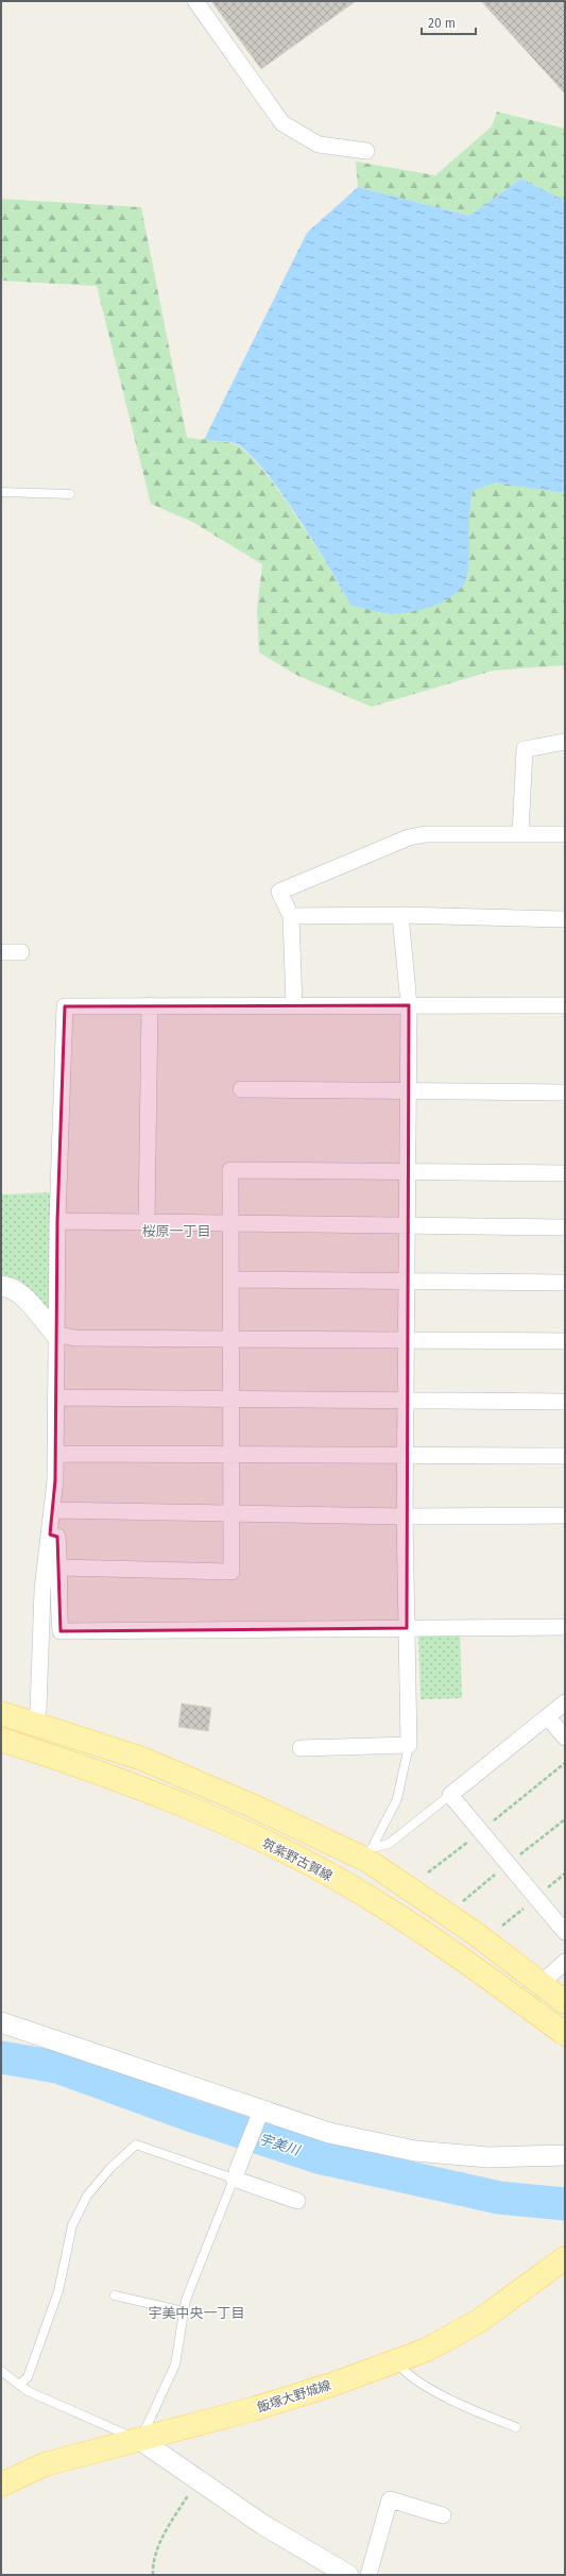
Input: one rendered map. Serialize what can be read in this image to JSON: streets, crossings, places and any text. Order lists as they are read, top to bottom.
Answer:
{
  "streets": {
    "main road": ["筑紫野古賀線", "飯塚大野城線"]
  },
  "districts": ["桜原一丁目", "宇美中央一丁目"],
  "water": ["宇美川"],
  "scale_bar": "20 m"
}
